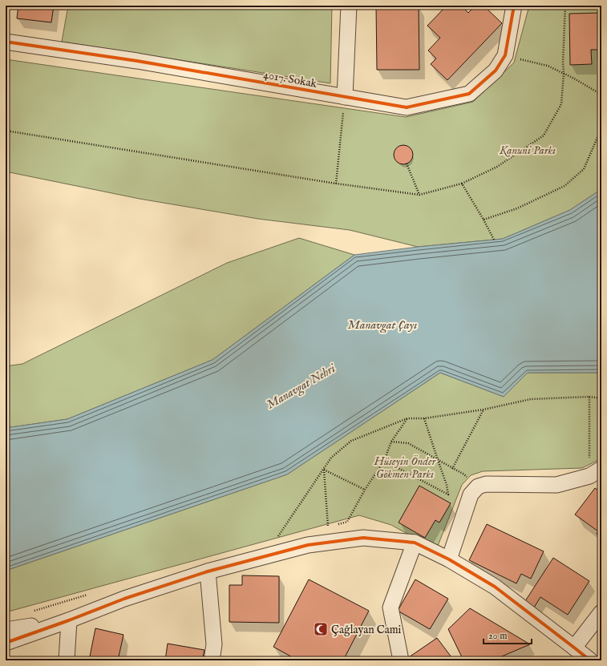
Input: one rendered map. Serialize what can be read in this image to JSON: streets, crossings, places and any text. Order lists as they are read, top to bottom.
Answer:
{
  "streets": {
    "street": ["4017. Sokak"]
  },
  "water": ["Manavgat Çayı", "Manavgat Nehri"],
  "parks": ["Kanuni Parkı", "Hüseyin Önder Gökmen Parkı"],
  "places": {
    "mosque": ["Çağlayan Cami"]
  },
  "scale_bar": "20 m"
}
